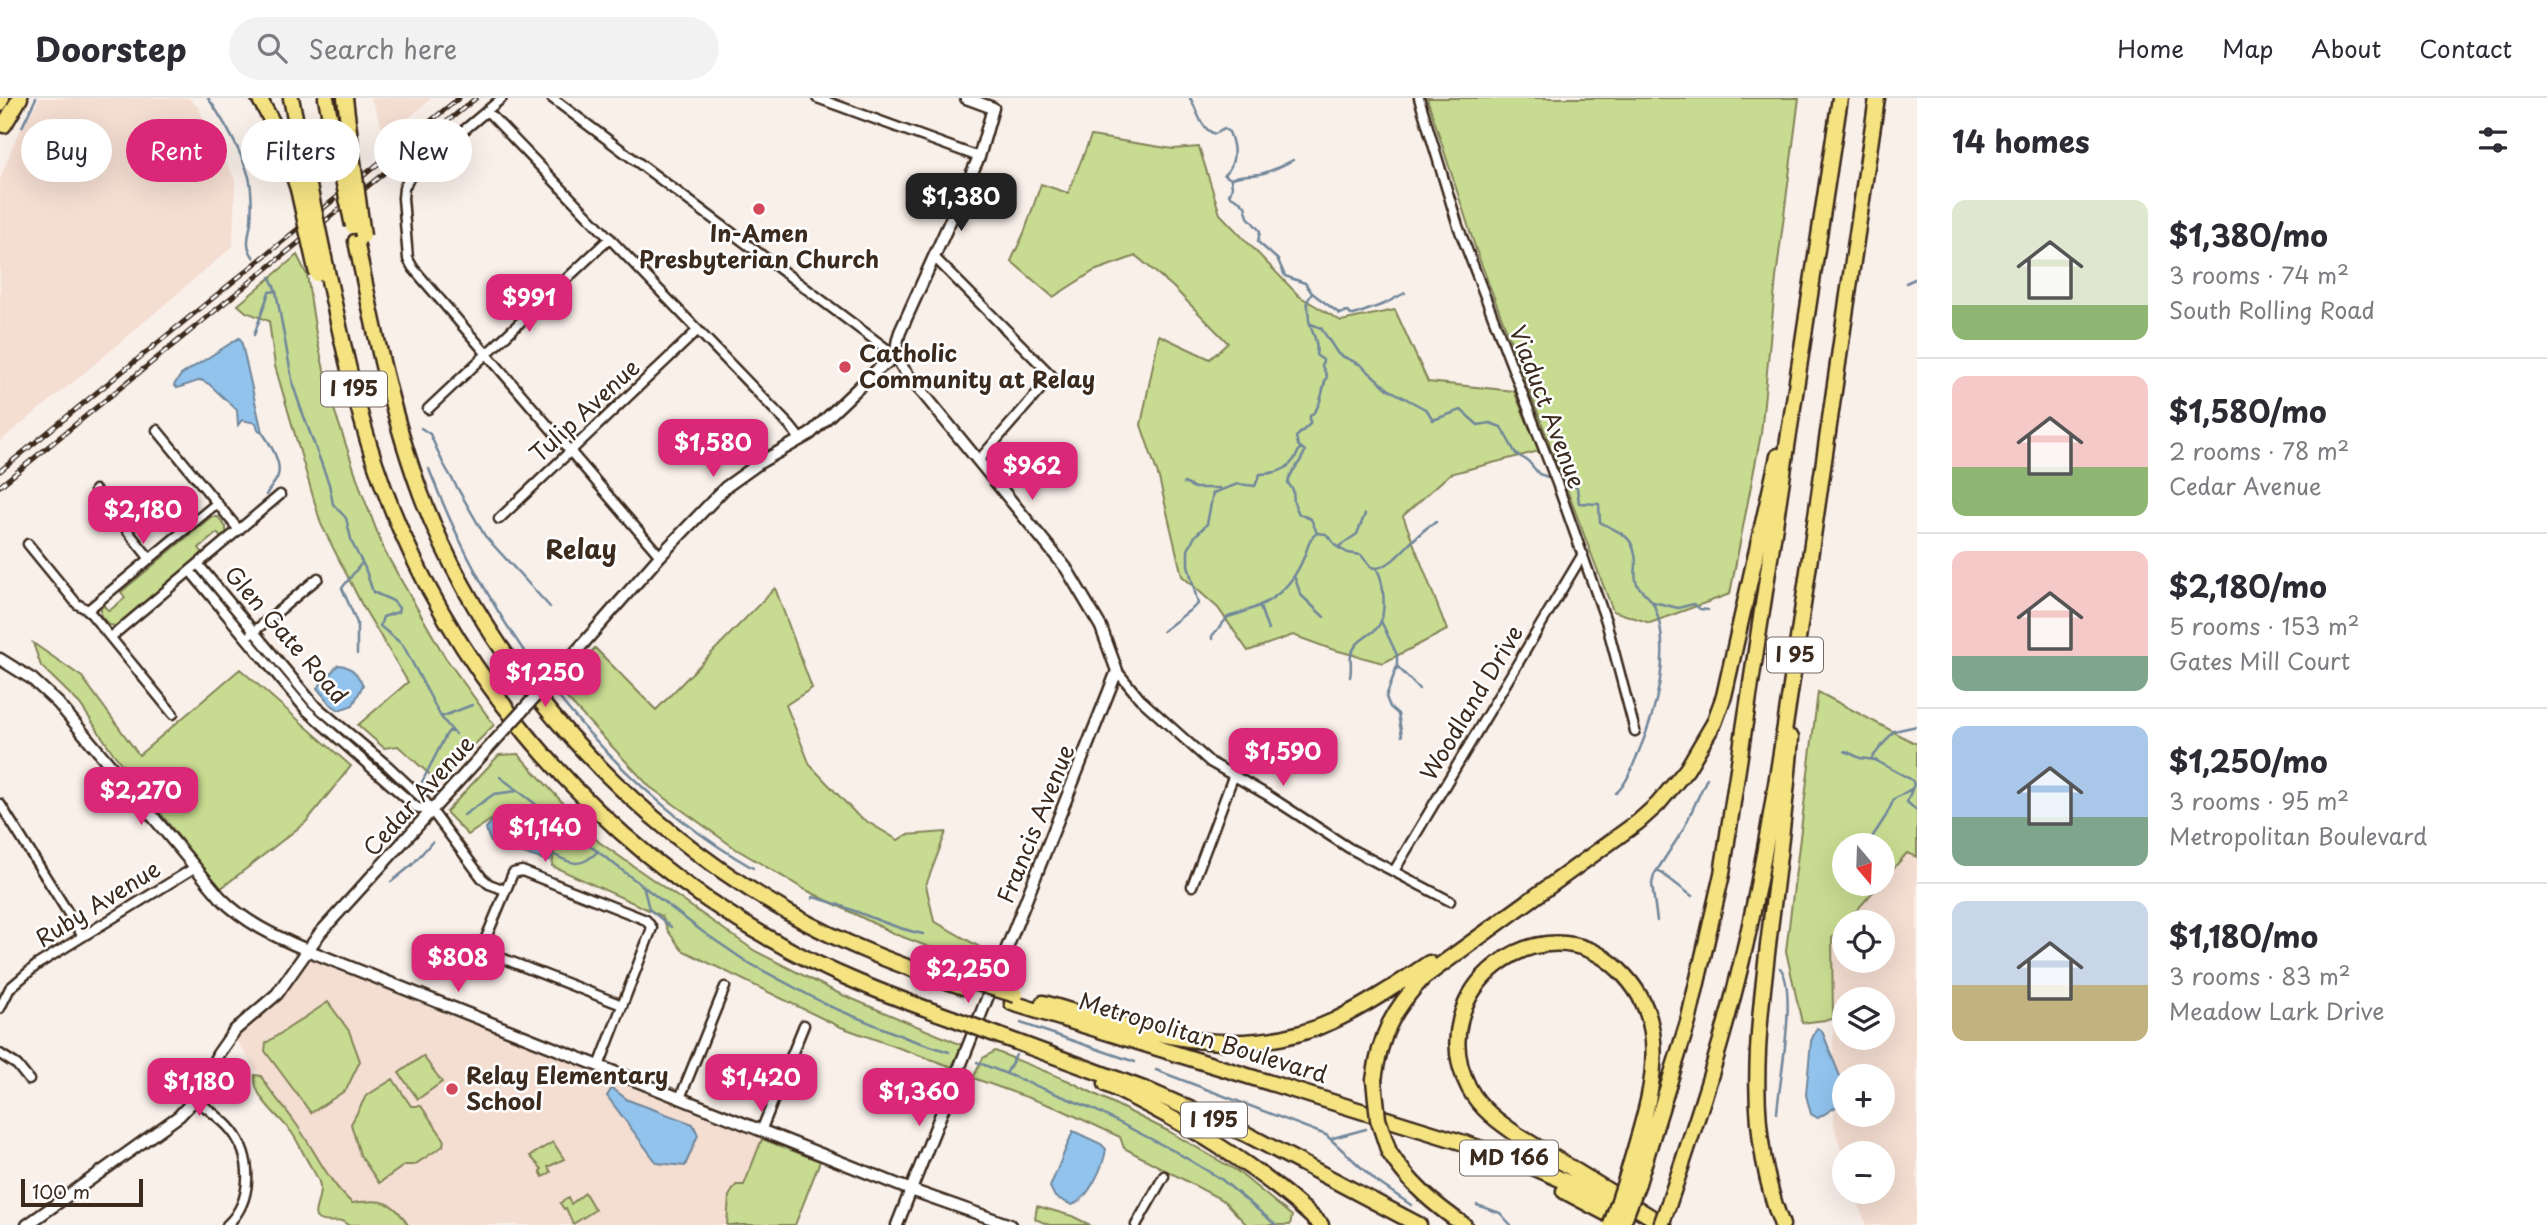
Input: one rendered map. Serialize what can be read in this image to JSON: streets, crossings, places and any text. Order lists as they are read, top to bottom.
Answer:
{
  "streets": {
    "highway": [
      "I 195",
      "I 95",
      "Metropolitan Boulevard",
      "MD 166"
    ],
    "street": [
      "Viaduct Avenue",
      "Tulip Avenue",
      "Glen Gate Road",
      "Woodland Drive",
      "Cedar Avenue",
      "Francis Avenue",
      "Ruby Avenue"
    ]
  },
  "crossings": [
    ["Viaduct Avenue", "Woodland Drive"],
    ["Glen Gate Road", "Cedar Avenue"]
  ],
  "districts": ["Relay"],
  "places": ["In-Amen Presbyterian Church", "Catholic Community at Relay", "Relay Elementary School"],
  "scale_bar": "100 m",
  "north": "bottom",
  "page": {
    "header": "Doorstep",
    "search": "Search here",
    "nav": [
      "Home",
      "Map",
      "About",
      "Contact"
    ],
    "heading": "14 homes",
    "chip": [
      "Buy",
      "Rent",
      "Filters",
      "New"
    ],
    "price": [
      "$1,380",
      "$991",
      "$1,580",
      "$962",
      "$2,180",
      "$1,250",
      "$1,590",
      "$2,270",
      "$1,140",
      "$808",
      "$2,250",
      "$1,420",
      "$1,180",
      "$1,360"
    ],
    "list": [
      {
        "name": "$1,380/mo",
        "note": "3 rooms · 74 m² · South Rolling Road"
      },
      {
        "name": "$1,580/mo",
        "note": "2 rooms · 78 m² · Cedar Avenue"
      },
      {
        "name": "$2,180/mo",
        "note": "5 rooms · 153 m² · Gates Mill Court"
      },
      {
        "name": "$1,250/mo",
        "note": "3 rooms · 95 m² · Metropolitan Boulevard"
      },
      {
        "name": "$1,180/mo",
        "note": "3 rooms · 83 m² · Meadow Lark Drive"
      }
    ],
    "map_buttons": ["+", "−"],
    "scale": "100 m"
  }
}
